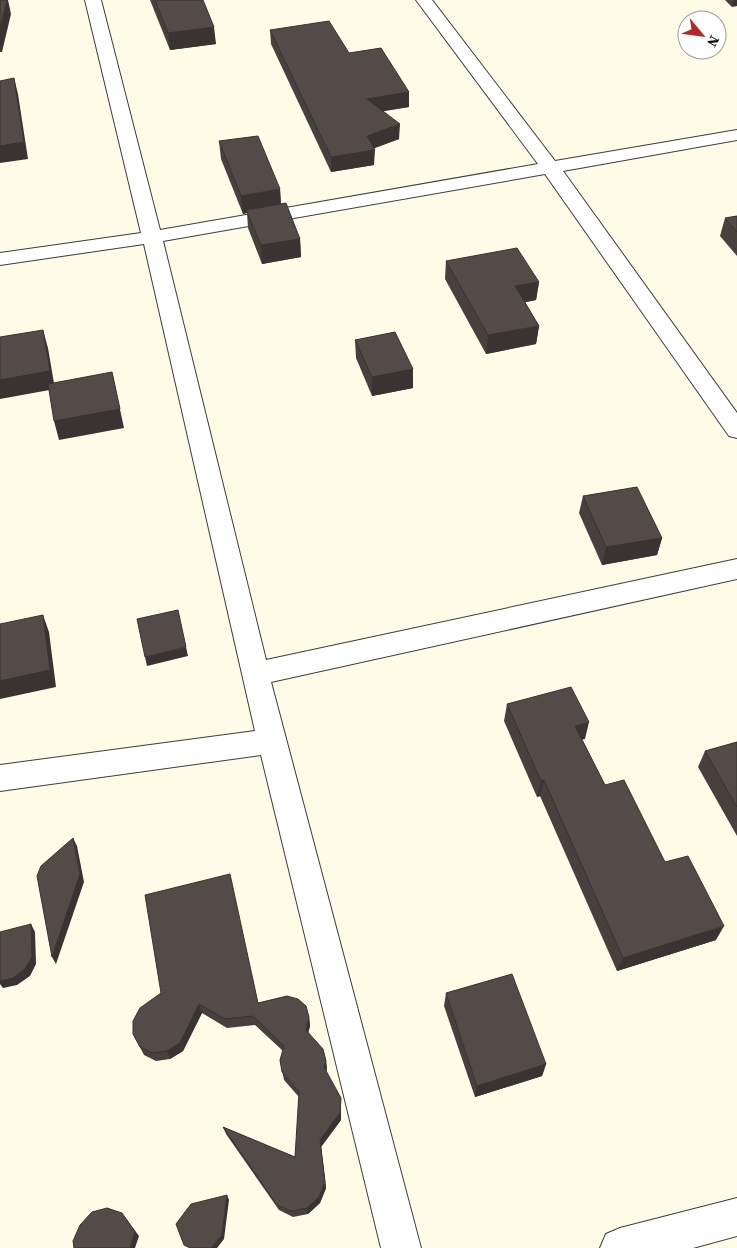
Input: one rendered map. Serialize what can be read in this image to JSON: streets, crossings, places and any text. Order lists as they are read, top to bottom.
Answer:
{
  "north": "bottom right"
}
